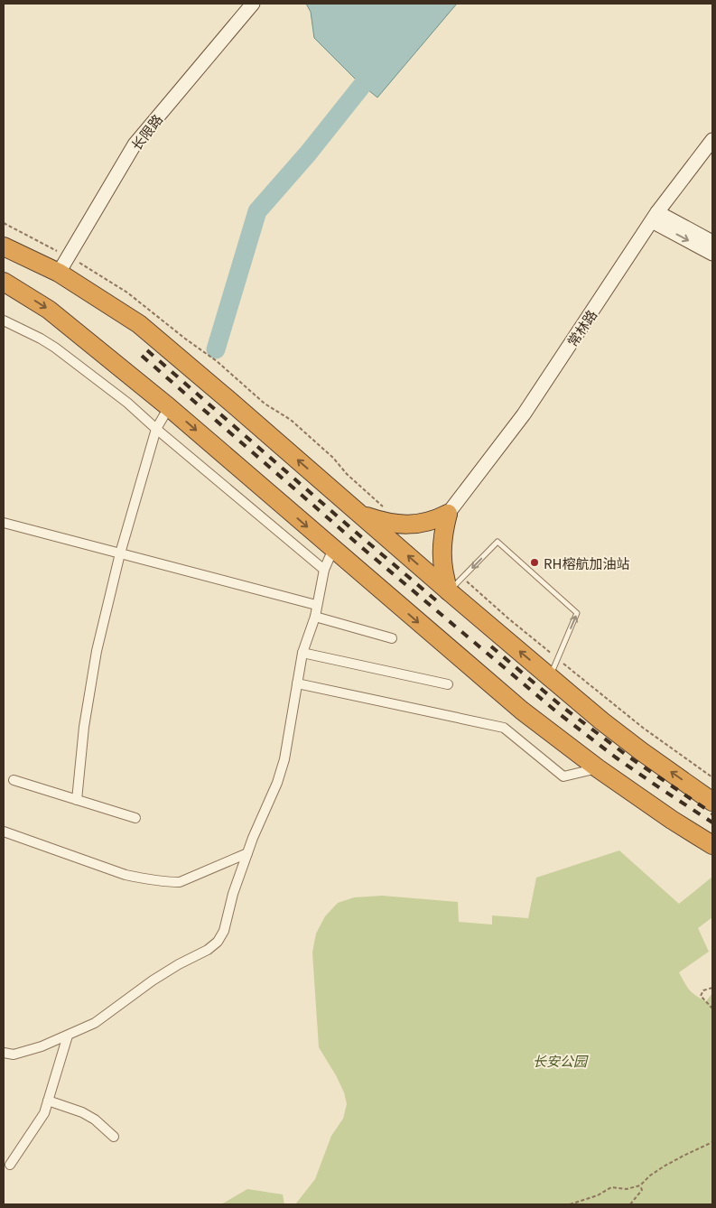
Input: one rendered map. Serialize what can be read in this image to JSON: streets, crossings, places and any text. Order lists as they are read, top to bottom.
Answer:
{
  "streets": {
    "street": ["长限路", "常林路"]
  },
  "parks": ["长安公园"],
  "places": ["RH榕航加油站"]
}
